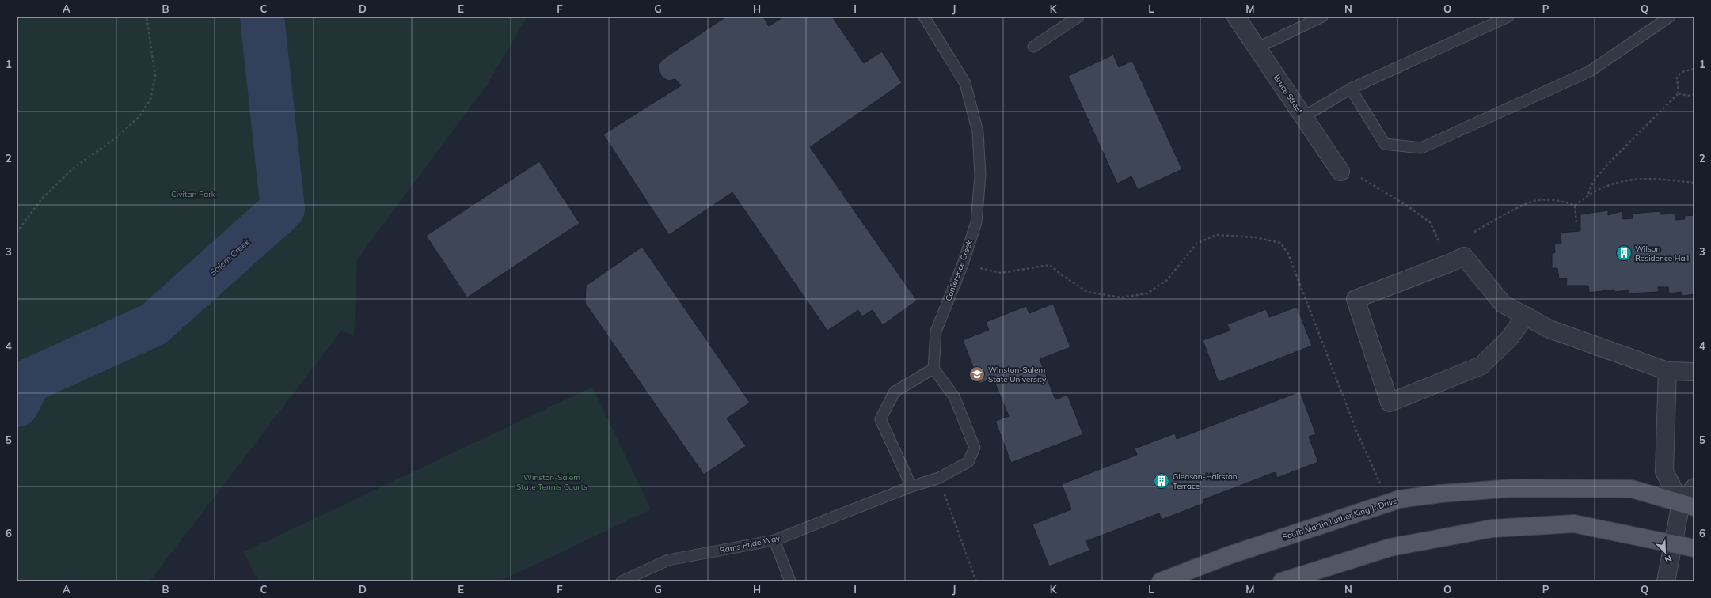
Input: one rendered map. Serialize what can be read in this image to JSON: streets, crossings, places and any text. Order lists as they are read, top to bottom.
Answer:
{
  "streets": {
    "main road": ["South Martin Luther King Jr Drive"],
    "street": ["Bruce Street"],
    "lane": ["Conference Creek", "Rams Pride Way"]
  },
  "water": ["Salem Creek"],
  "parks": ["Civitan Park", "Winston-Salem State Tennis Courts"],
  "places": {
    "building": ["Wilson Residence Hall", "Gleason-Hairston Terrace"],
    "school or university": ["Winston-Salem State University"]
  },
  "north": "bottom right",
  "grid": {
    "columns": [
      "A",
      "B",
      "C",
      "D",
      "E",
      "F",
      "G",
      "H",
      "I",
      "J",
      "K",
      "L",
      "M",
      "N",
      "O",
      "P",
      "Q"
    ],
    "rows": [
      "1",
      "2",
      "3",
      "4",
      "5",
      "6"
    ]
  }
}
